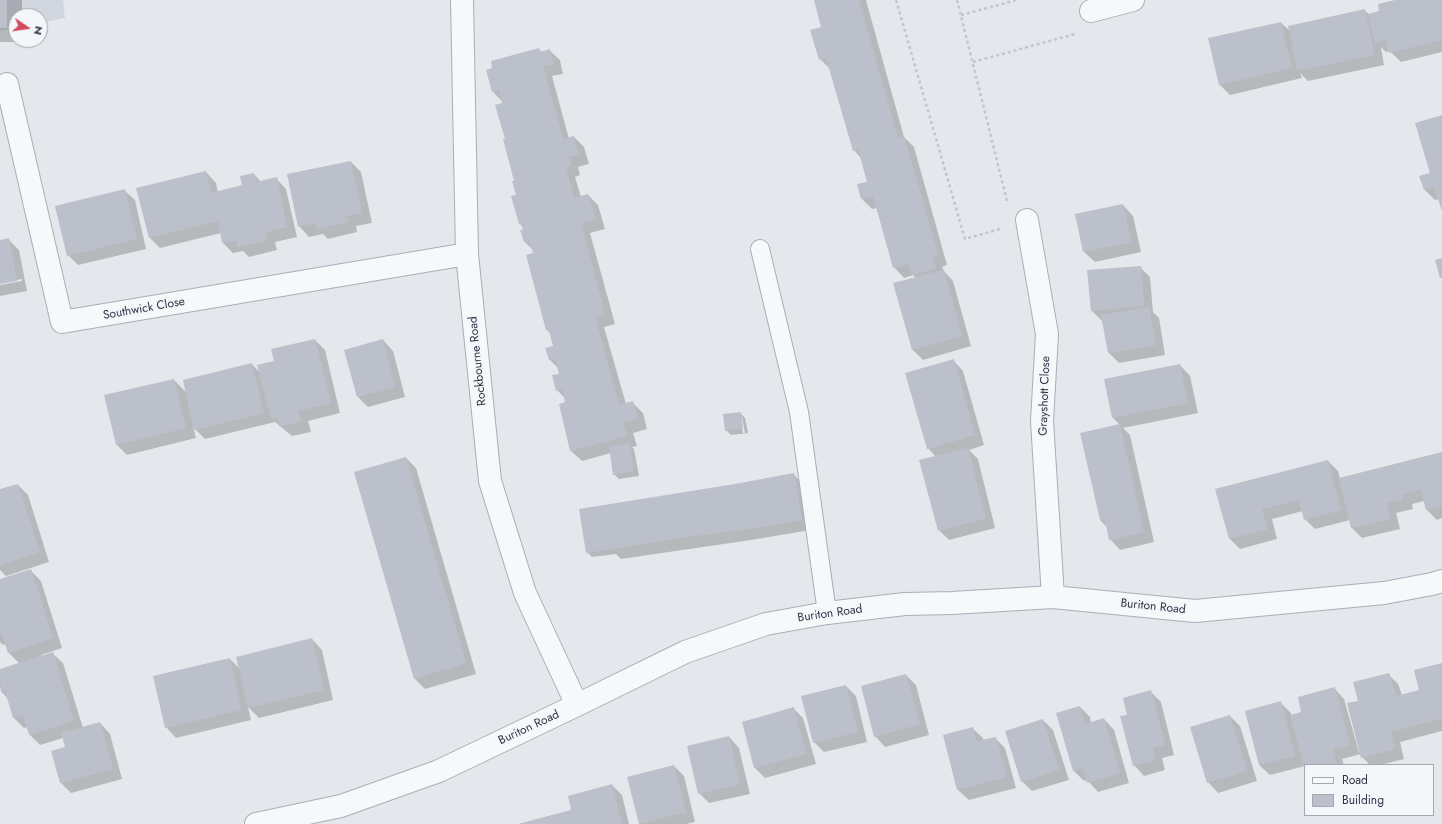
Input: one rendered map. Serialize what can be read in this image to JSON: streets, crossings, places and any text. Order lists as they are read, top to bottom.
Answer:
{
  "streets": {
    "street": [
      "Southwick Close",
      "Rockbourne Road",
      "Grayshott Close",
      "Buriton Road"
    ]
  },
  "crossings": [
    ["Southwick Close", "Rockbourne Road"],
    ["Rockbourne Road", "Buriton Road"],
    ["Grayshott Close", "Buriton Road"]
  ],
  "legend": ["Road", "Building"],
  "north": "right"
}
